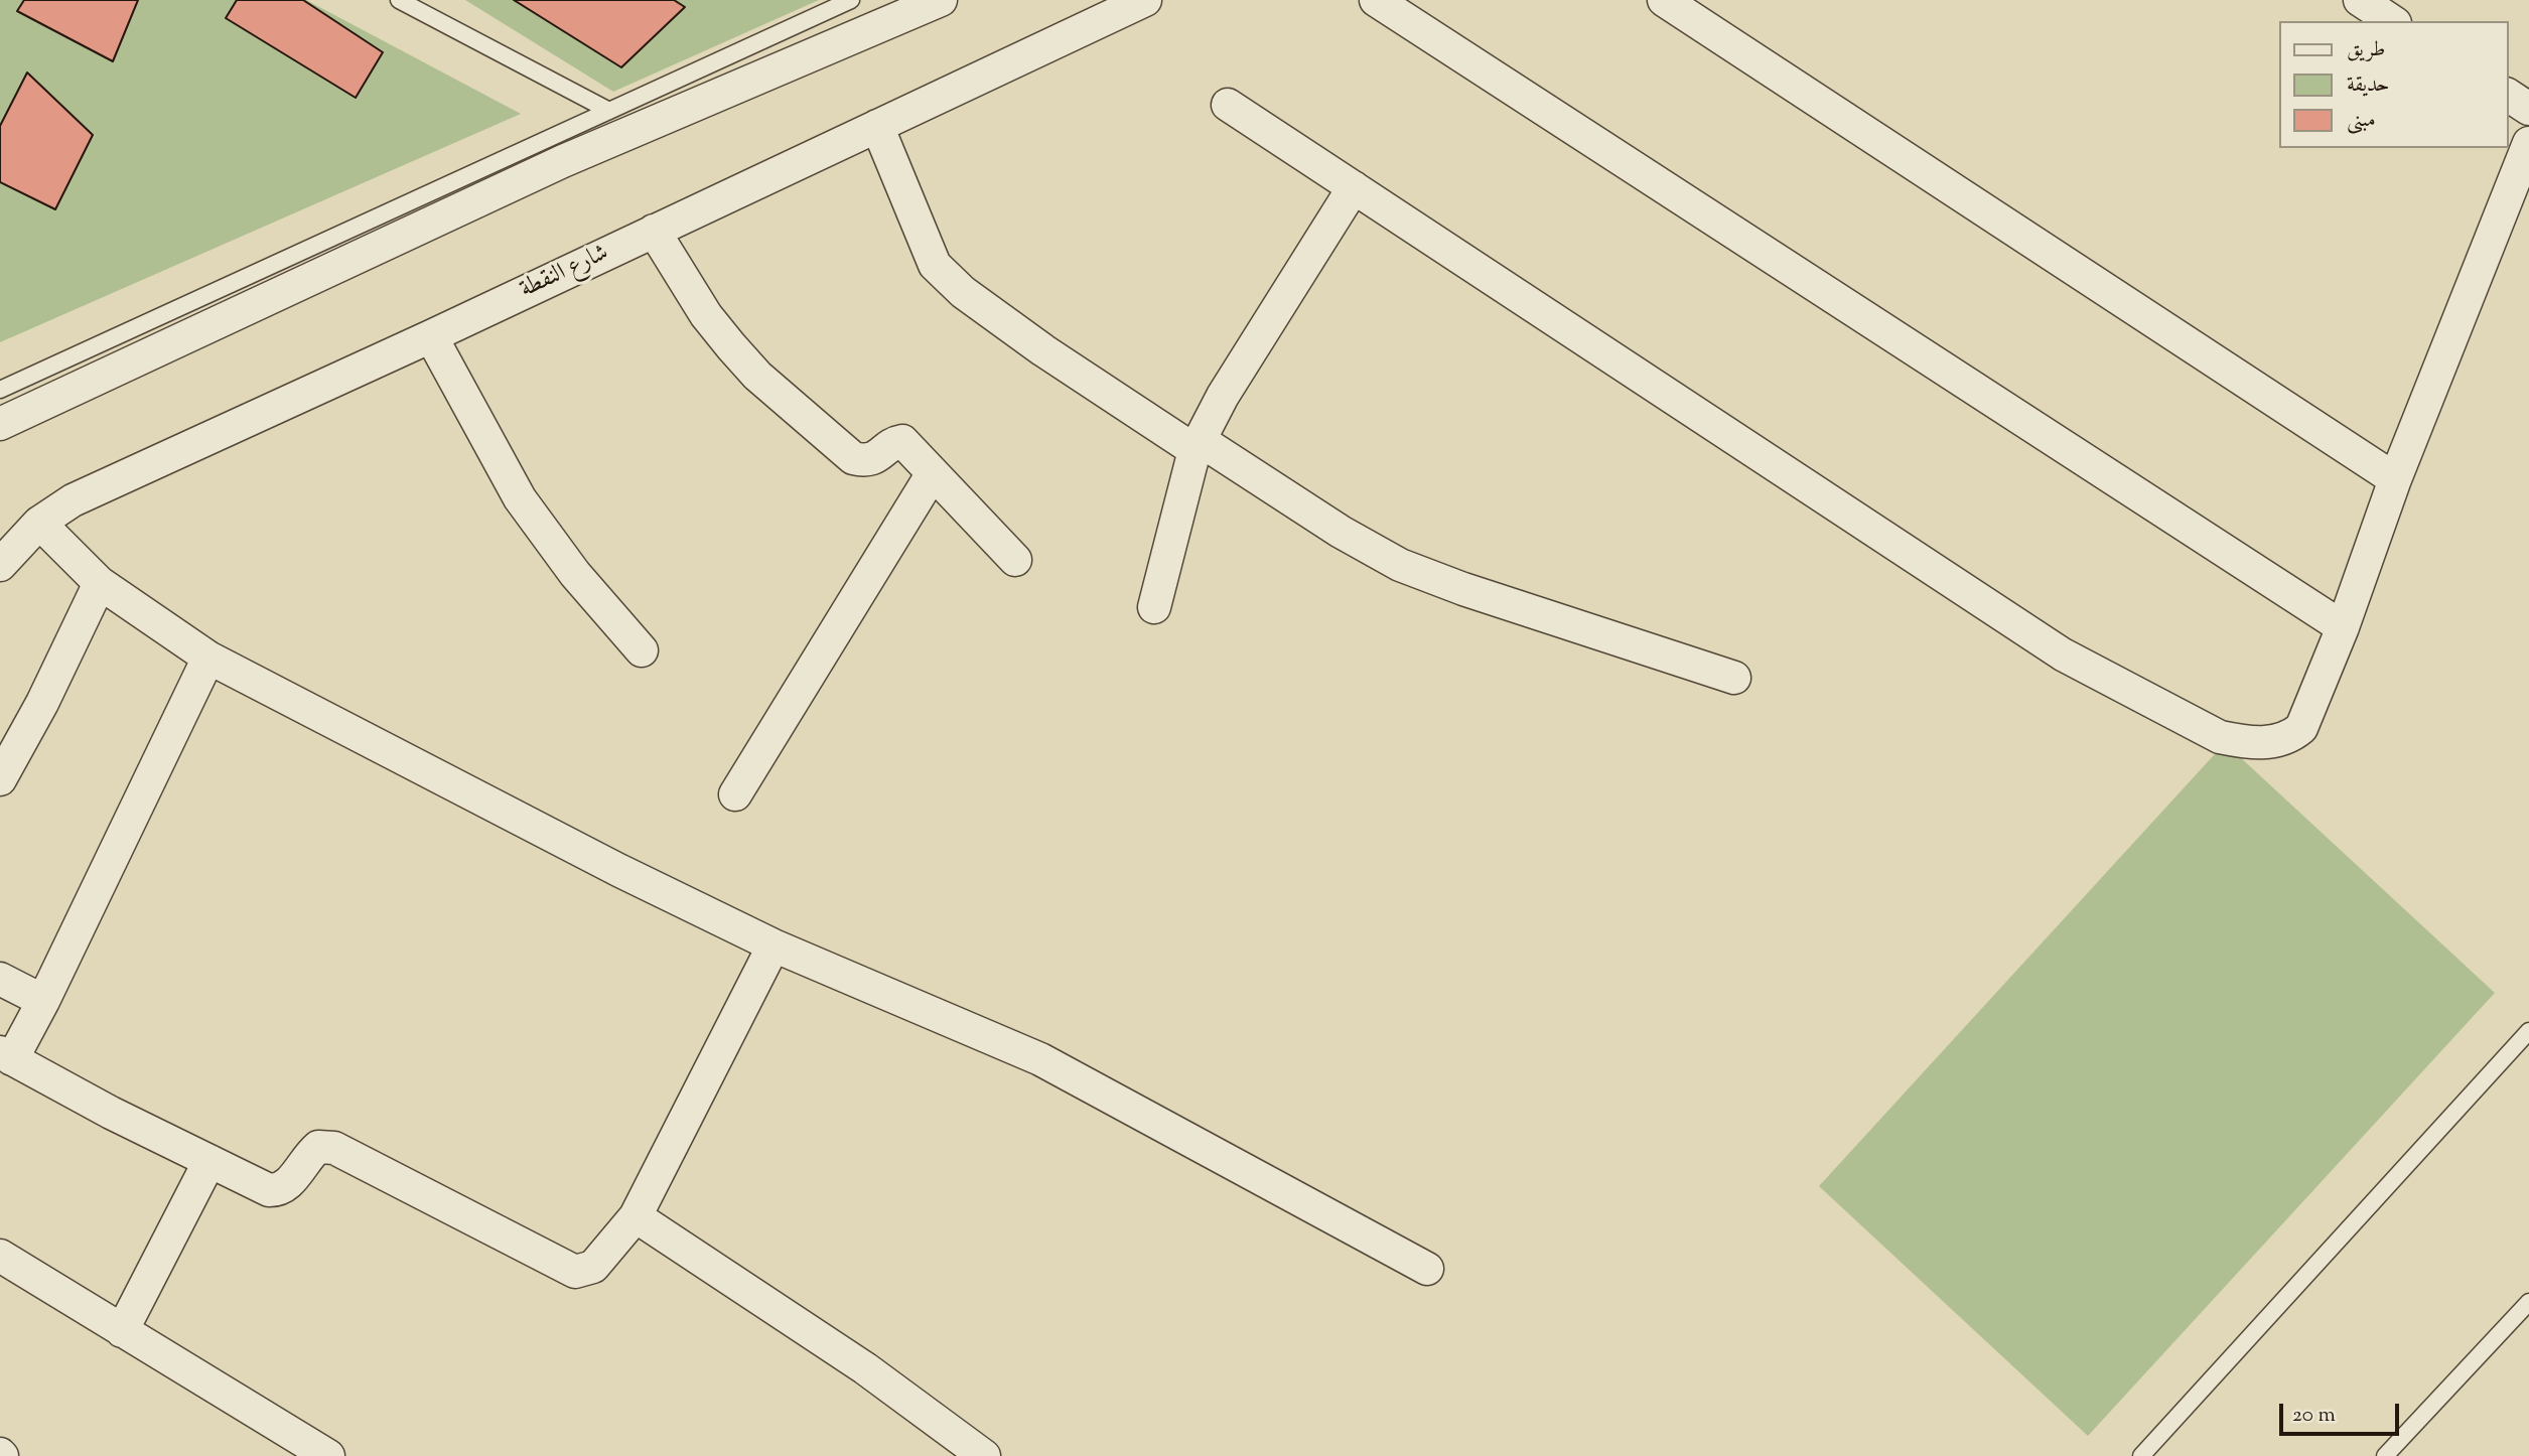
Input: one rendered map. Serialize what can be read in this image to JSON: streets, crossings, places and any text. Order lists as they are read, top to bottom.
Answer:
{
  "streets": {
    "street": ["شارع النقطة"]
  },
  "legend": ["طريق", "حديقة", "مبنى"],
  "scale_bar": "20 m"
}
